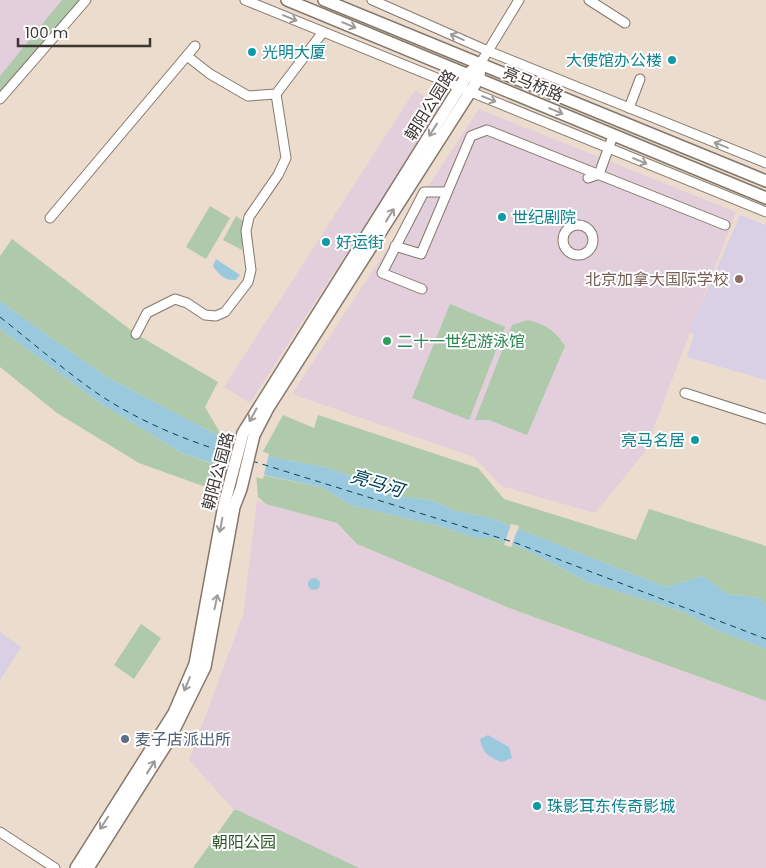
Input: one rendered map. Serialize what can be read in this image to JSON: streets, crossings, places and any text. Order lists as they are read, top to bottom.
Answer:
{
  "streets": {
    "main road": ["亮马桥路", "朝阳公园路"]
  },
  "crossings": [
    ["亮马桥路", "朝阳公园路"]
  ],
  "water": ["亮马河"],
  "parks": ["朝阳公园"],
  "places": [
    "光明大厦",
    "大使馆办公楼",
    "世纪剧院",
    "好运街",
    "北京加拿大国际学校",
    "二十一世纪游泳馆",
    "亮马名居",
    "麦子店派出所",
    "珠影耳东传奇影城"
  ],
  "scale_bar": "100 m"
}
